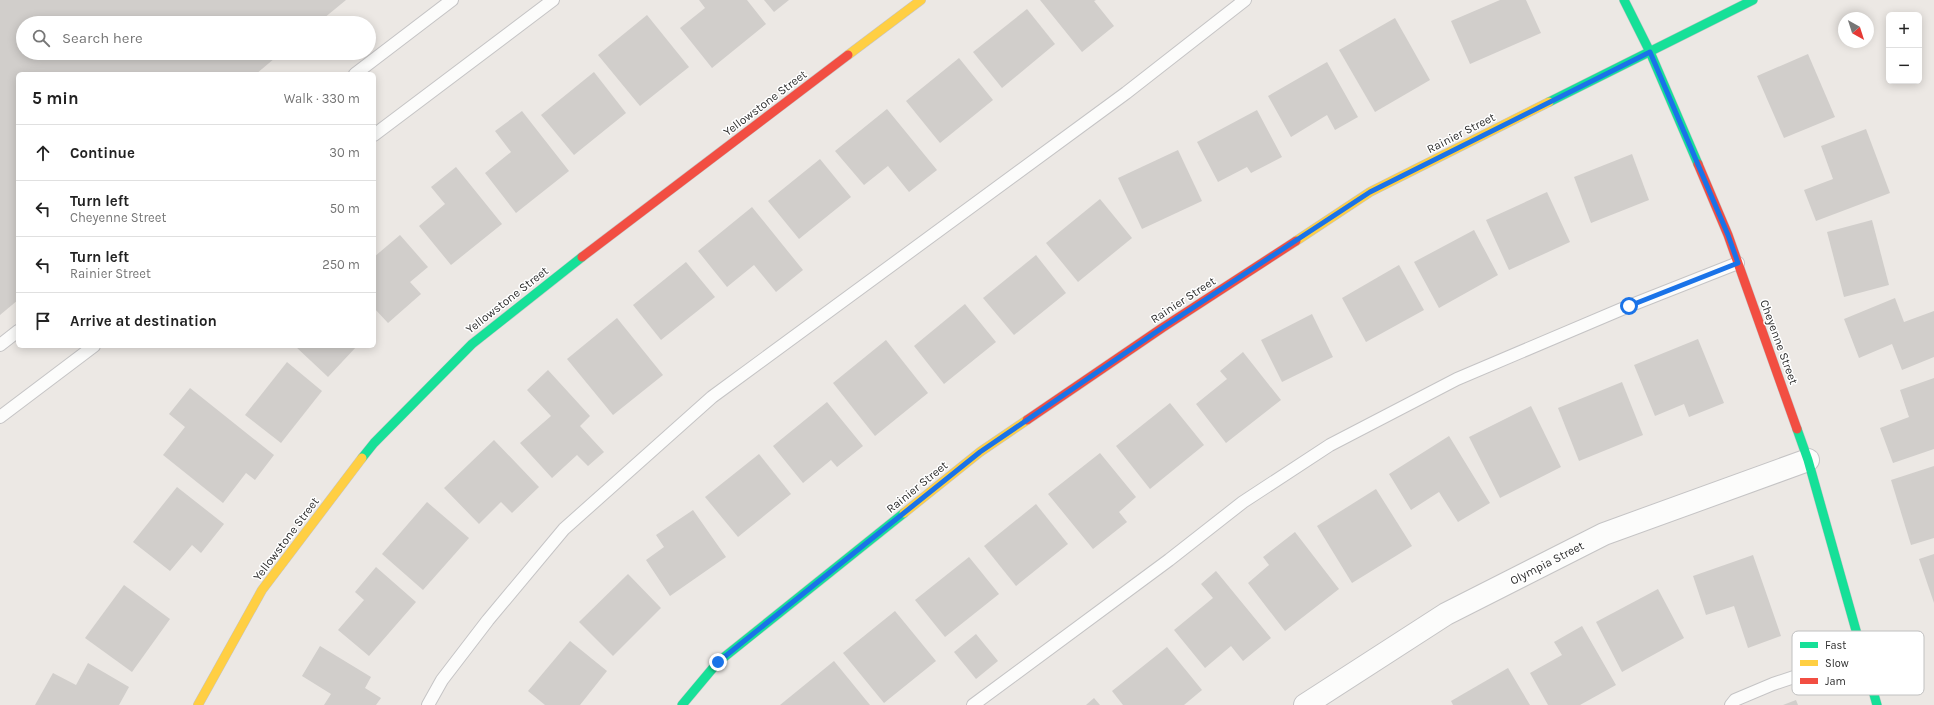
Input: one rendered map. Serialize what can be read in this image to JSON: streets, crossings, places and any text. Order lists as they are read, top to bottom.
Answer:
{
  "streets": {
    "street": [
      "Yellowstone Street",
      "Rainier Street",
      "Cheyenne Street",
      "Olympia Street"
    ]
  },
  "crossings": [
    ["Rainier Street", "Cheyenne Street"],
    ["Cheyenne Street", "Olympia Street"]
  ],
  "legend": ["Fast", "Slow", "Jam"],
  "north": "bottom right",
  "page": {
    "map_buttons": ["+", "−"],
    "search": "Search here",
    "heading": ["5 min", "Walk · 330 m"],
    "list": [
      ["Continue", "30 m"],
      ["Turn left", "Cheyenne Street", "50 m"],
      ["Turn left", "Rainier Street", "250 m"],
      "Arrive at destination"
    ]
  }
}
